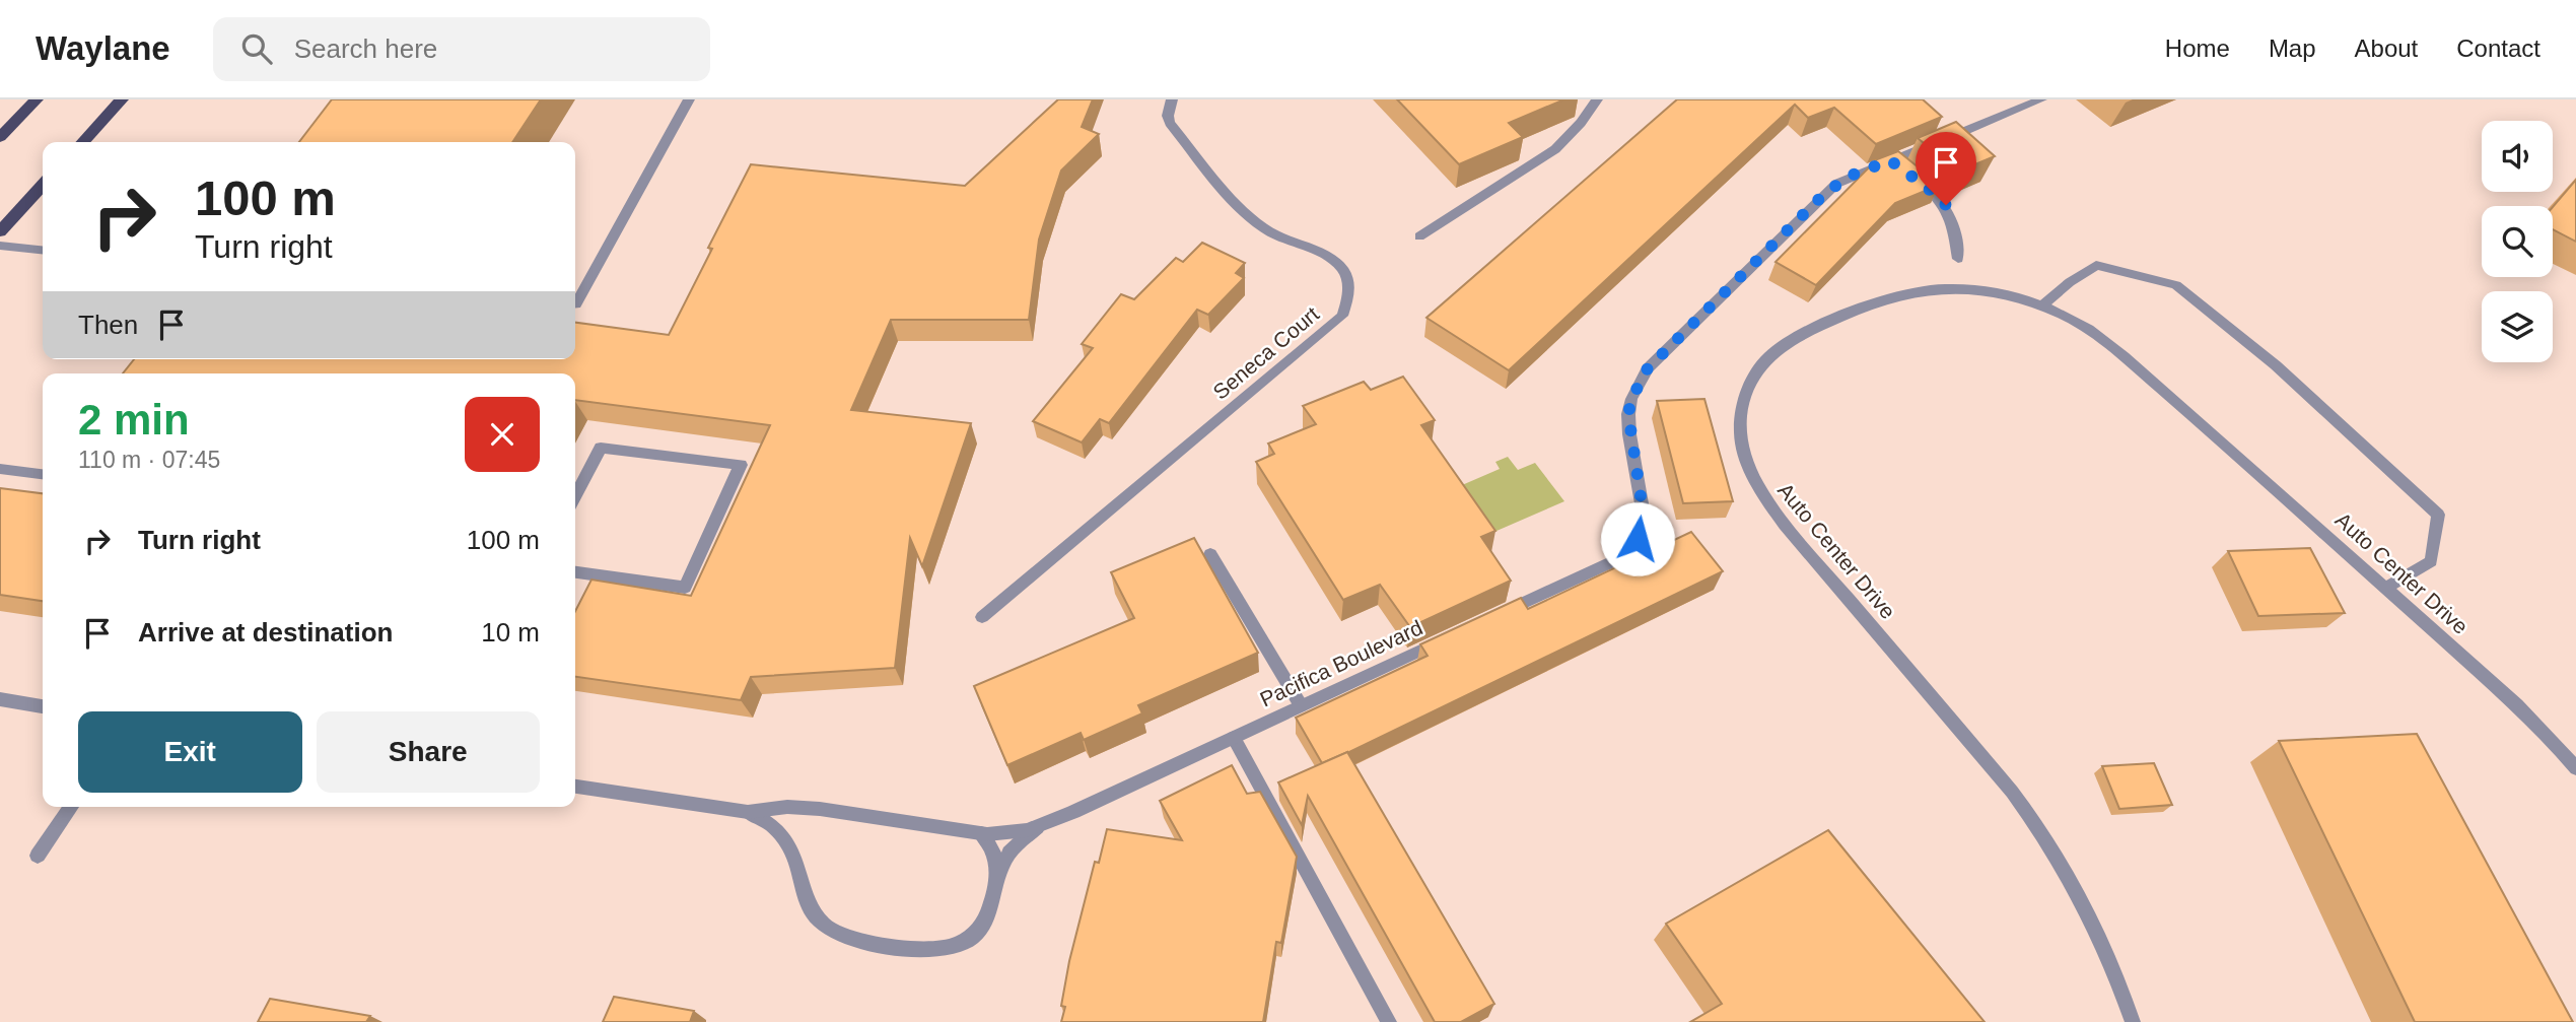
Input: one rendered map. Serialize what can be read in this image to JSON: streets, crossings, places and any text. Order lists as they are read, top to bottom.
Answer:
{
  "streets": {
    "street": ["Seneca Court", "Auto Center Drive", "Pacifica Boulevard"]
  },
  "page": {
    "header": "Waylane",
    "search": "Search here",
    "nav": [
      "Home",
      "Map",
      "About",
      "Contact"
    ],
    "turn": ["100 m", "Turn right"],
    "then": "Then",
    "heading": ["2 min", "110 m · 07:45"],
    "list": [
      {
        "name": "Turn right",
        "value": "100 m"
      },
      {
        "name": "Arrive at destination",
        "value": "10 m"
      }
    ],
    "buttons": ["Exit", "Share"]
  }
}
